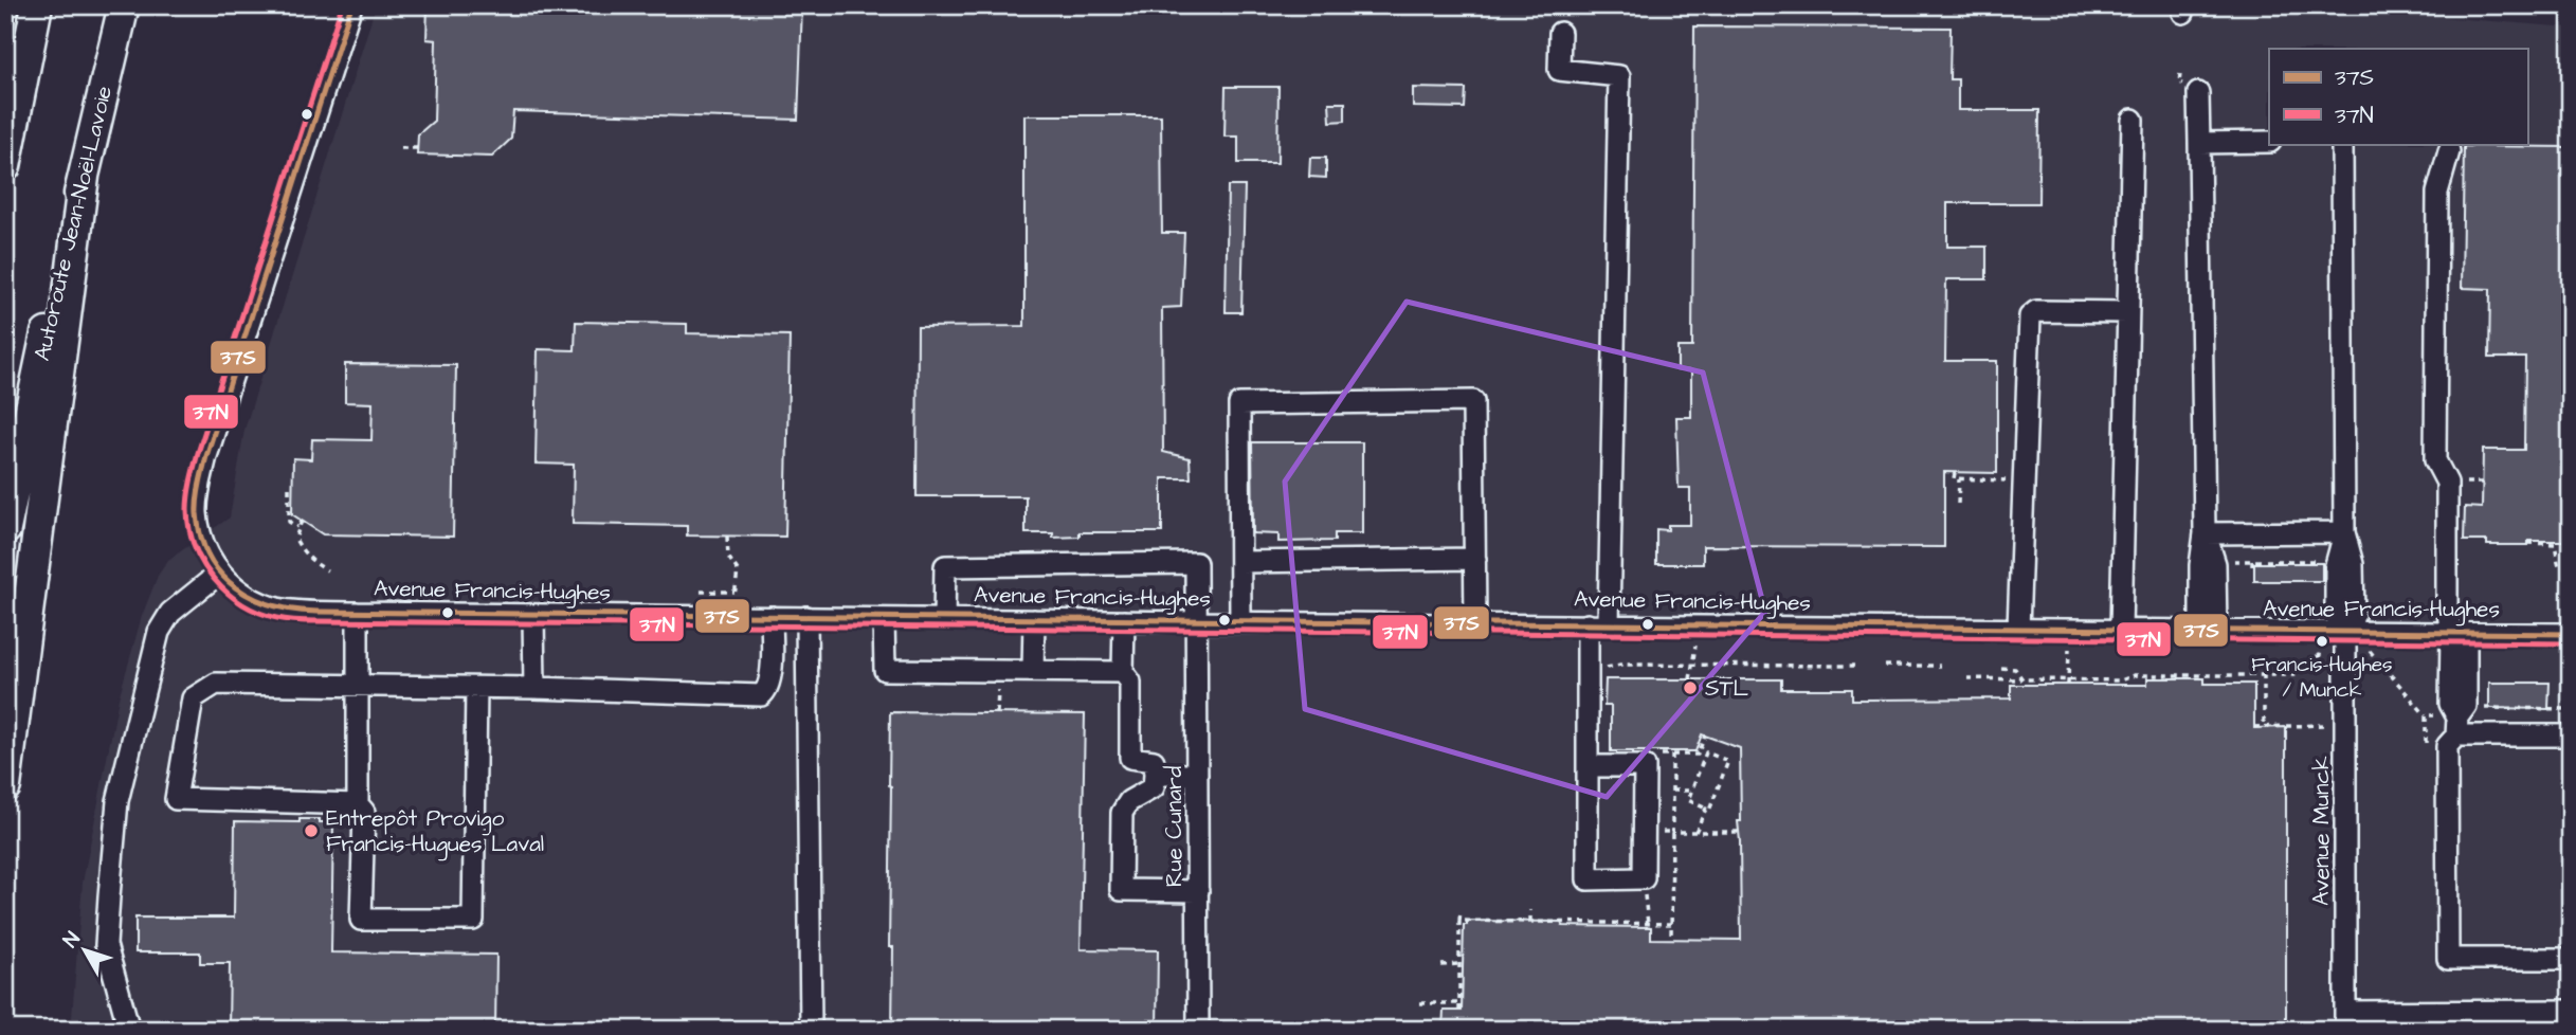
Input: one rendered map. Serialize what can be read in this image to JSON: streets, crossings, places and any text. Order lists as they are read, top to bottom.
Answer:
{
  "streets": {
    "highway": ["Autoroute Jean-Noël-Lavoie"],
    "street": ["Avenue Francis-Hughes", "Rue Cunard", "Avenue Munck"]
  },
  "crossings": [
    ["Avenue Francis-Hughes", "Rue Cunard"],
    ["Avenue Francis-Hughes", "Avenue Munck"]
  ],
  "places": ["Francis-Hughes / Munck", "STL", "Entrepôt Provigo Francis-Hugues Laval"],
  "lines": ["transit line 37S", "transit line 37N"],
  "legend": ["37S", "37N"],
  "north": "top left"
}
